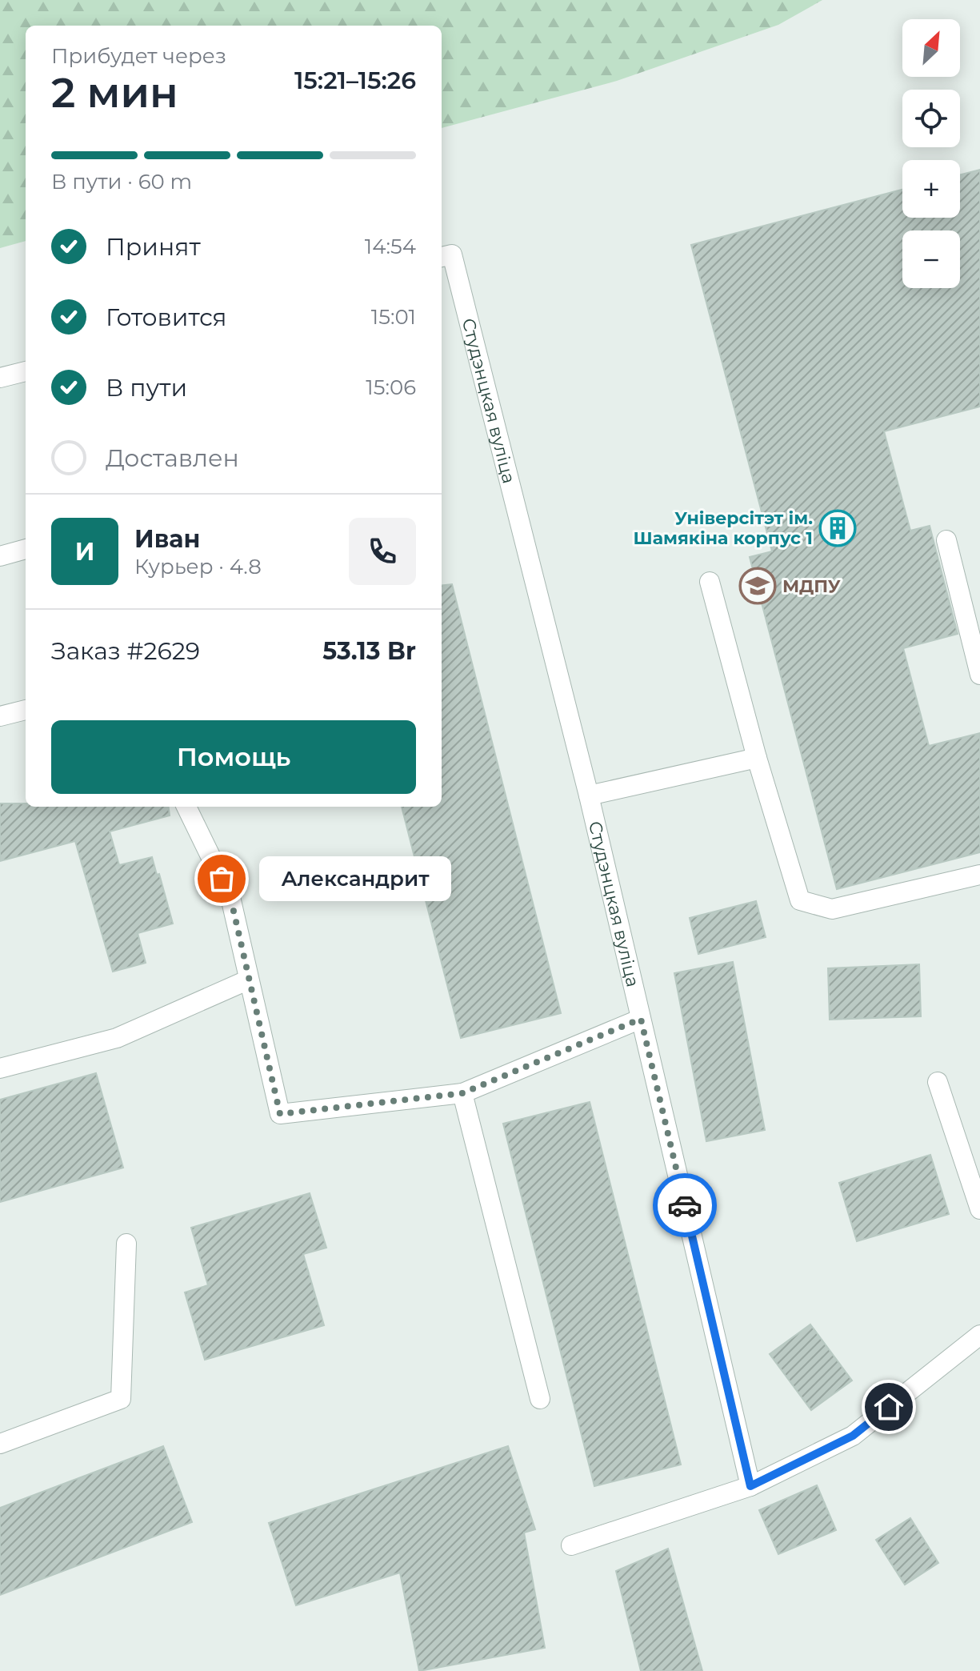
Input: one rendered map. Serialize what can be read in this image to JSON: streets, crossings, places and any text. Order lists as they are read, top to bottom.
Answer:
{
  "streets": {
    "street": ["Студэнцкая вуліца"]
  },
  "places": {
    "building": ["Універсітэт ім. Шамякіна корпус 1"],
    "school or university": ["МДПУ"],
    "other": ["Александрит"]
  },
  "north": "top right",
  "page": {
    "map_buttons": ["+", "−"],
    "heading": ["2 мин", "Прибудет через", "15:21–15:26"],
    "panel": [
      "Иван",
      "Курьер · 4.8",
      "Заказ #2629",
      "53.13 Br"
    ],
    "bar": "В пути · 60 m",
    "list": [
      ["Принят", "14:54"],
      ["Готовится", "15:01"],
      ["В пути", "15:06"],
      "Доставлен"
    ],
    "round": "И",
    "buttons": "Помощь",
    "bubble": "Александрит"
  }
}
